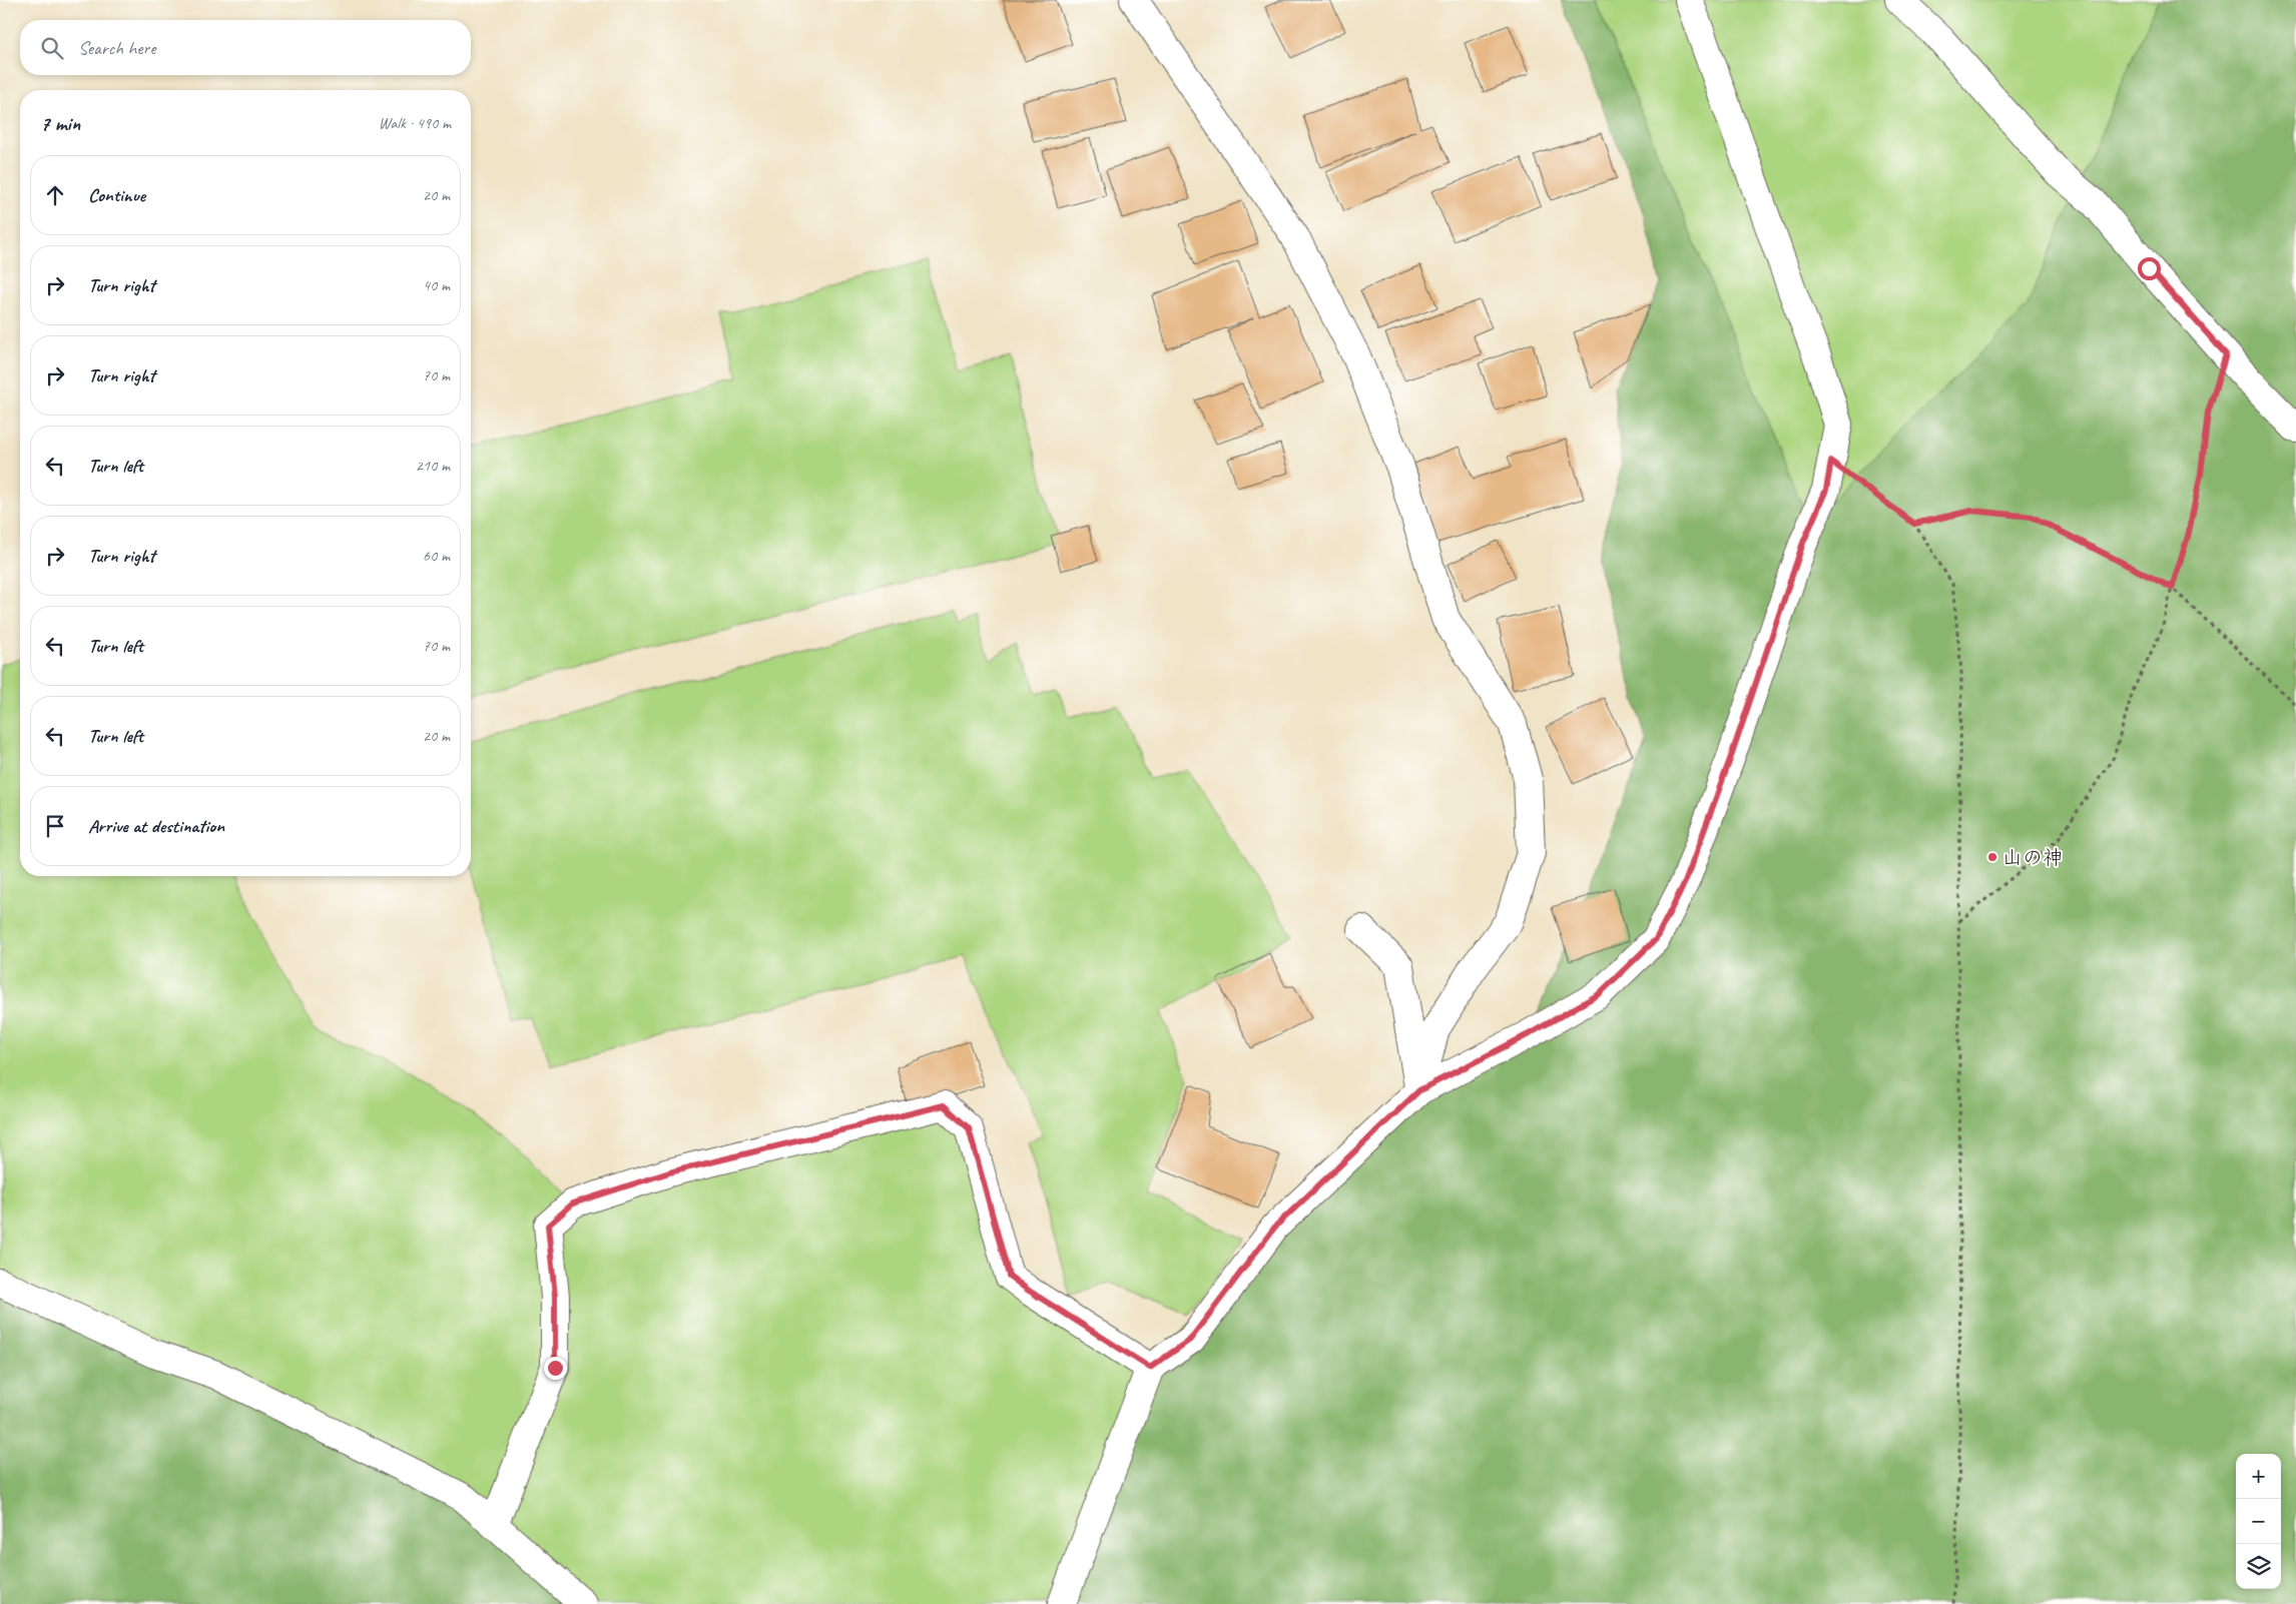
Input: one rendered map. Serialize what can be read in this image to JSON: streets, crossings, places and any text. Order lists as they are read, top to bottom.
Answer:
{
  "places": ["山の神"],
  "page": {
    "search": "Search here",
    "heading": ["7 min", "Walk · 490 m"],
    "list": [
      ["Continue", "20 m"],
      ["Turn right", "40 m"],
      ["Turn right", "70 m"],
      ["Turn left", "210 m"],
      ["Turn right", "60 m"],
      ["Turn left", "70 m"],
      ["Turn left", "20 m"],
      "Arrive at destination"
    ],
    "map_buttons": ["+", "−"]
  }
}
